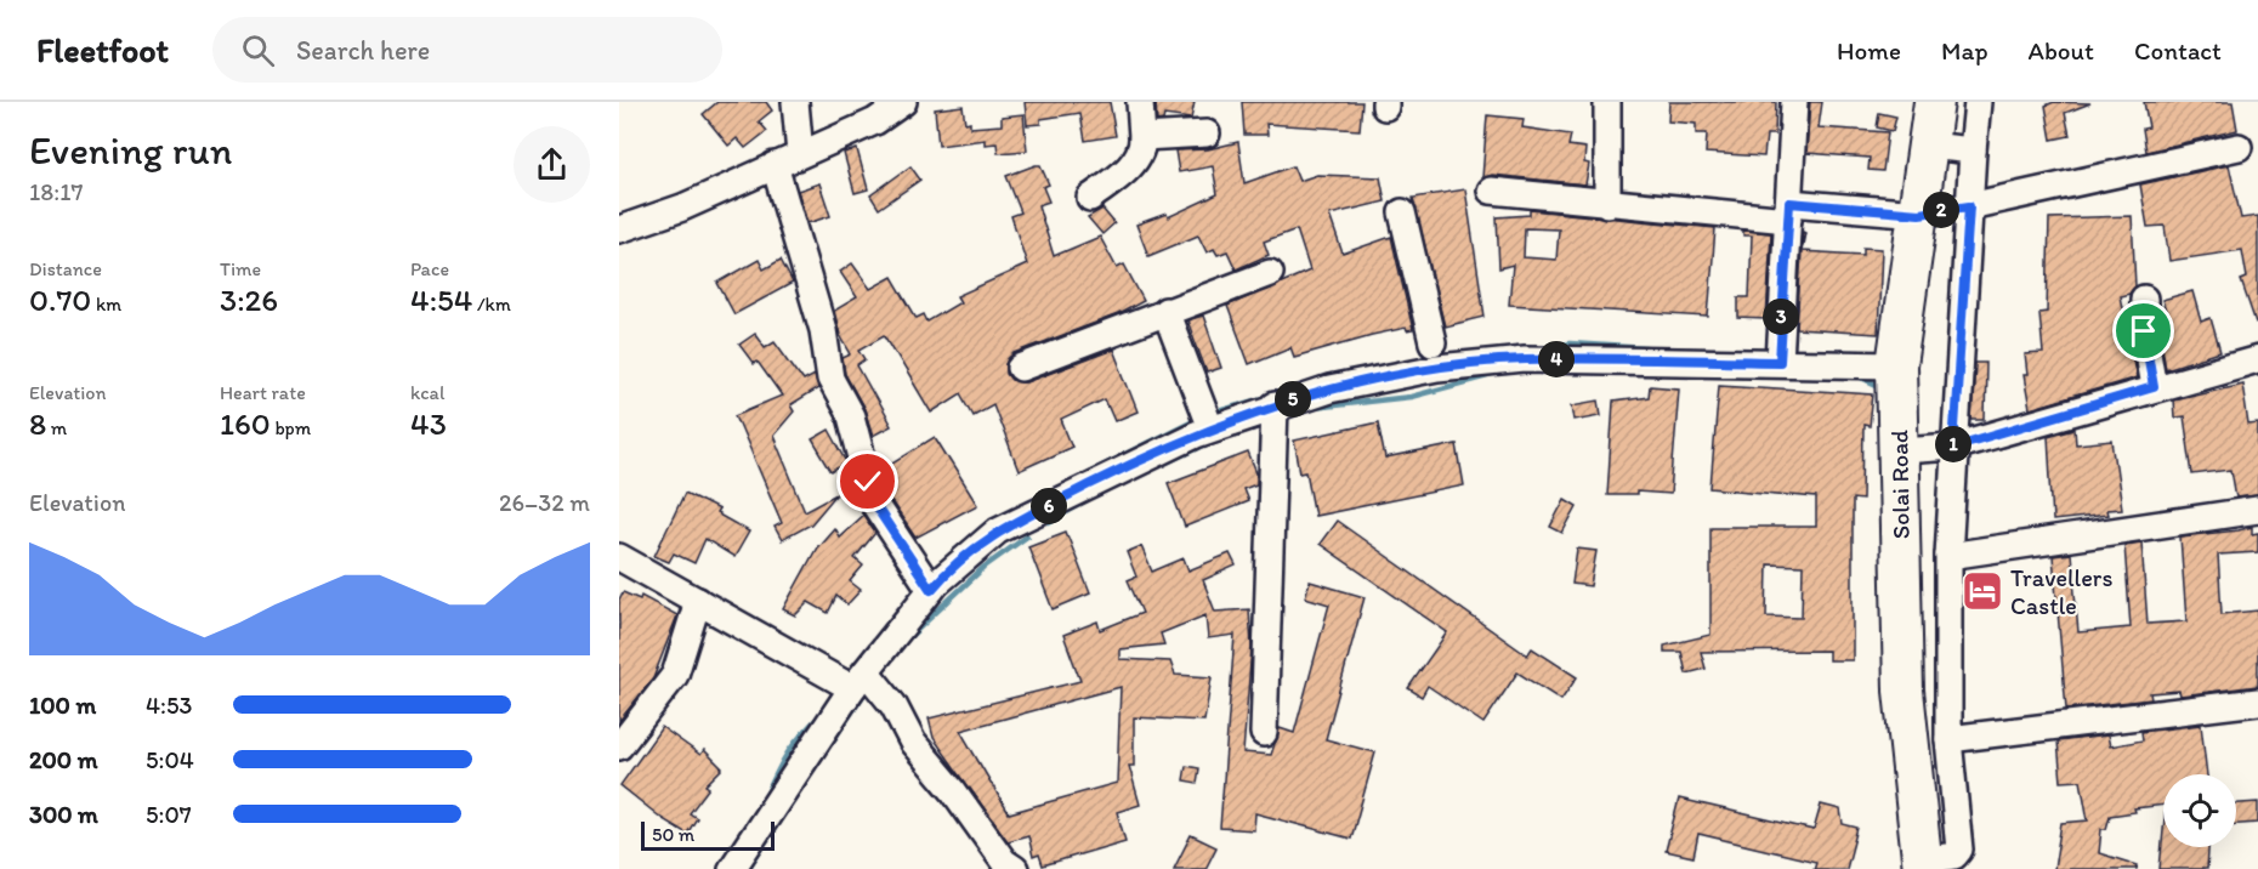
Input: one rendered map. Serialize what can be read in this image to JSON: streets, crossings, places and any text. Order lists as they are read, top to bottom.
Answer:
{
  "streets": {
    "highway": ["Solai Road"]
  },
  "places": {
    "hotel": ["Travellers Castle"]
  },
  "scale_bar": "50 m",
  "page": {
    "header": "Fleetfoot",
    "search": "Search here",
    "nav": [
      "Home",
      "Map",
      "About",
      "Contact"
    ],
    "heading": ["Evening run", "18:17"],
    "pins": [
      "2",
      "3",
      "4",
      "5",
      "1",
      "6"
    ],
    "stats": [
      ["Distance", "0.70 km"],
      ["Time", "3:26"],
      ["Pace", "4:54 /km"],
      ["Elevation", "8 m"],
      ["Heart rate", "160 bpm"],
      ["kcal", "43"]
    ],
    "chart": ["Elevation", "26–32 m"],
    "list": [
      {
        "name": "100 m",
        "note": "4:53"
      },
      {
        "name": "200 m",
        "note": "5:04"
      },
      {
        "name": "300 m",
        "note": "5:07"
      }
    ],
    "scale": "50 m"
  }
}
